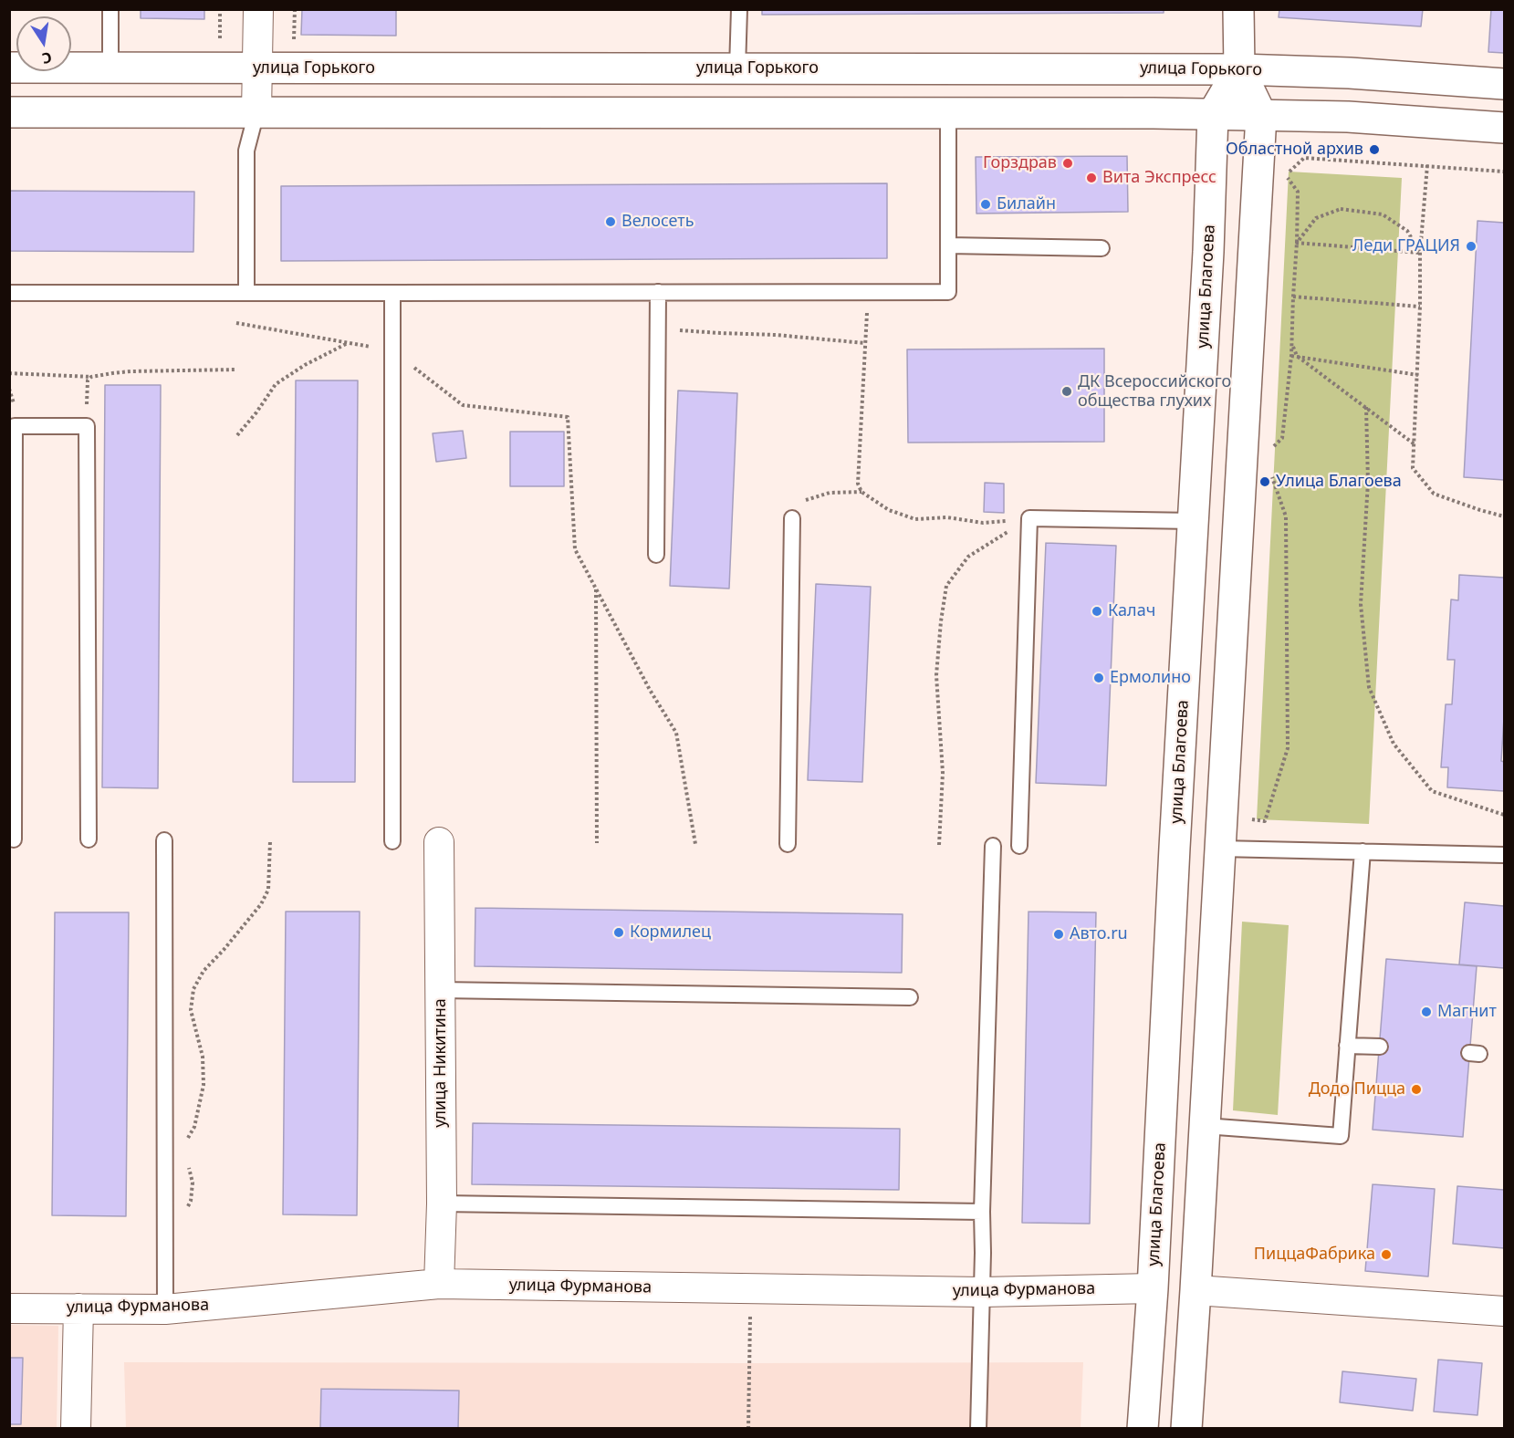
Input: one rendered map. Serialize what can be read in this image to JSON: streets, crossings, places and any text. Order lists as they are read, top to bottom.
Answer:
{
  "streets": {
    "main road": ["улица Горького", "улица Благоева"],
    "street": ["улица Никитина", "улица Фурманова"]
  },
  "crossings": [
    ["улица Горького", "улица Благоева"],
    ["улица Благоева", "улица Фурманова"],
    ["улица Никитина", "улица Фурманова"]
  ],
  "places": [
    "Областной архив",
    "Горздрав",
    "Вита Экспресс",
    "Билайн",
    "Велосеть",
    "Леди ГРАЦИЯ",
    "ДК Всероссийского общества глухих",
    "Улица Благоева",
    "Калач",
    "Ермолино",
    "Кормилец",
    "Авто.ru",
    "Магнит",
    "Додо Пицца",
    "ПиццаФабрика"
  ],
  "north": "bottom"
}
